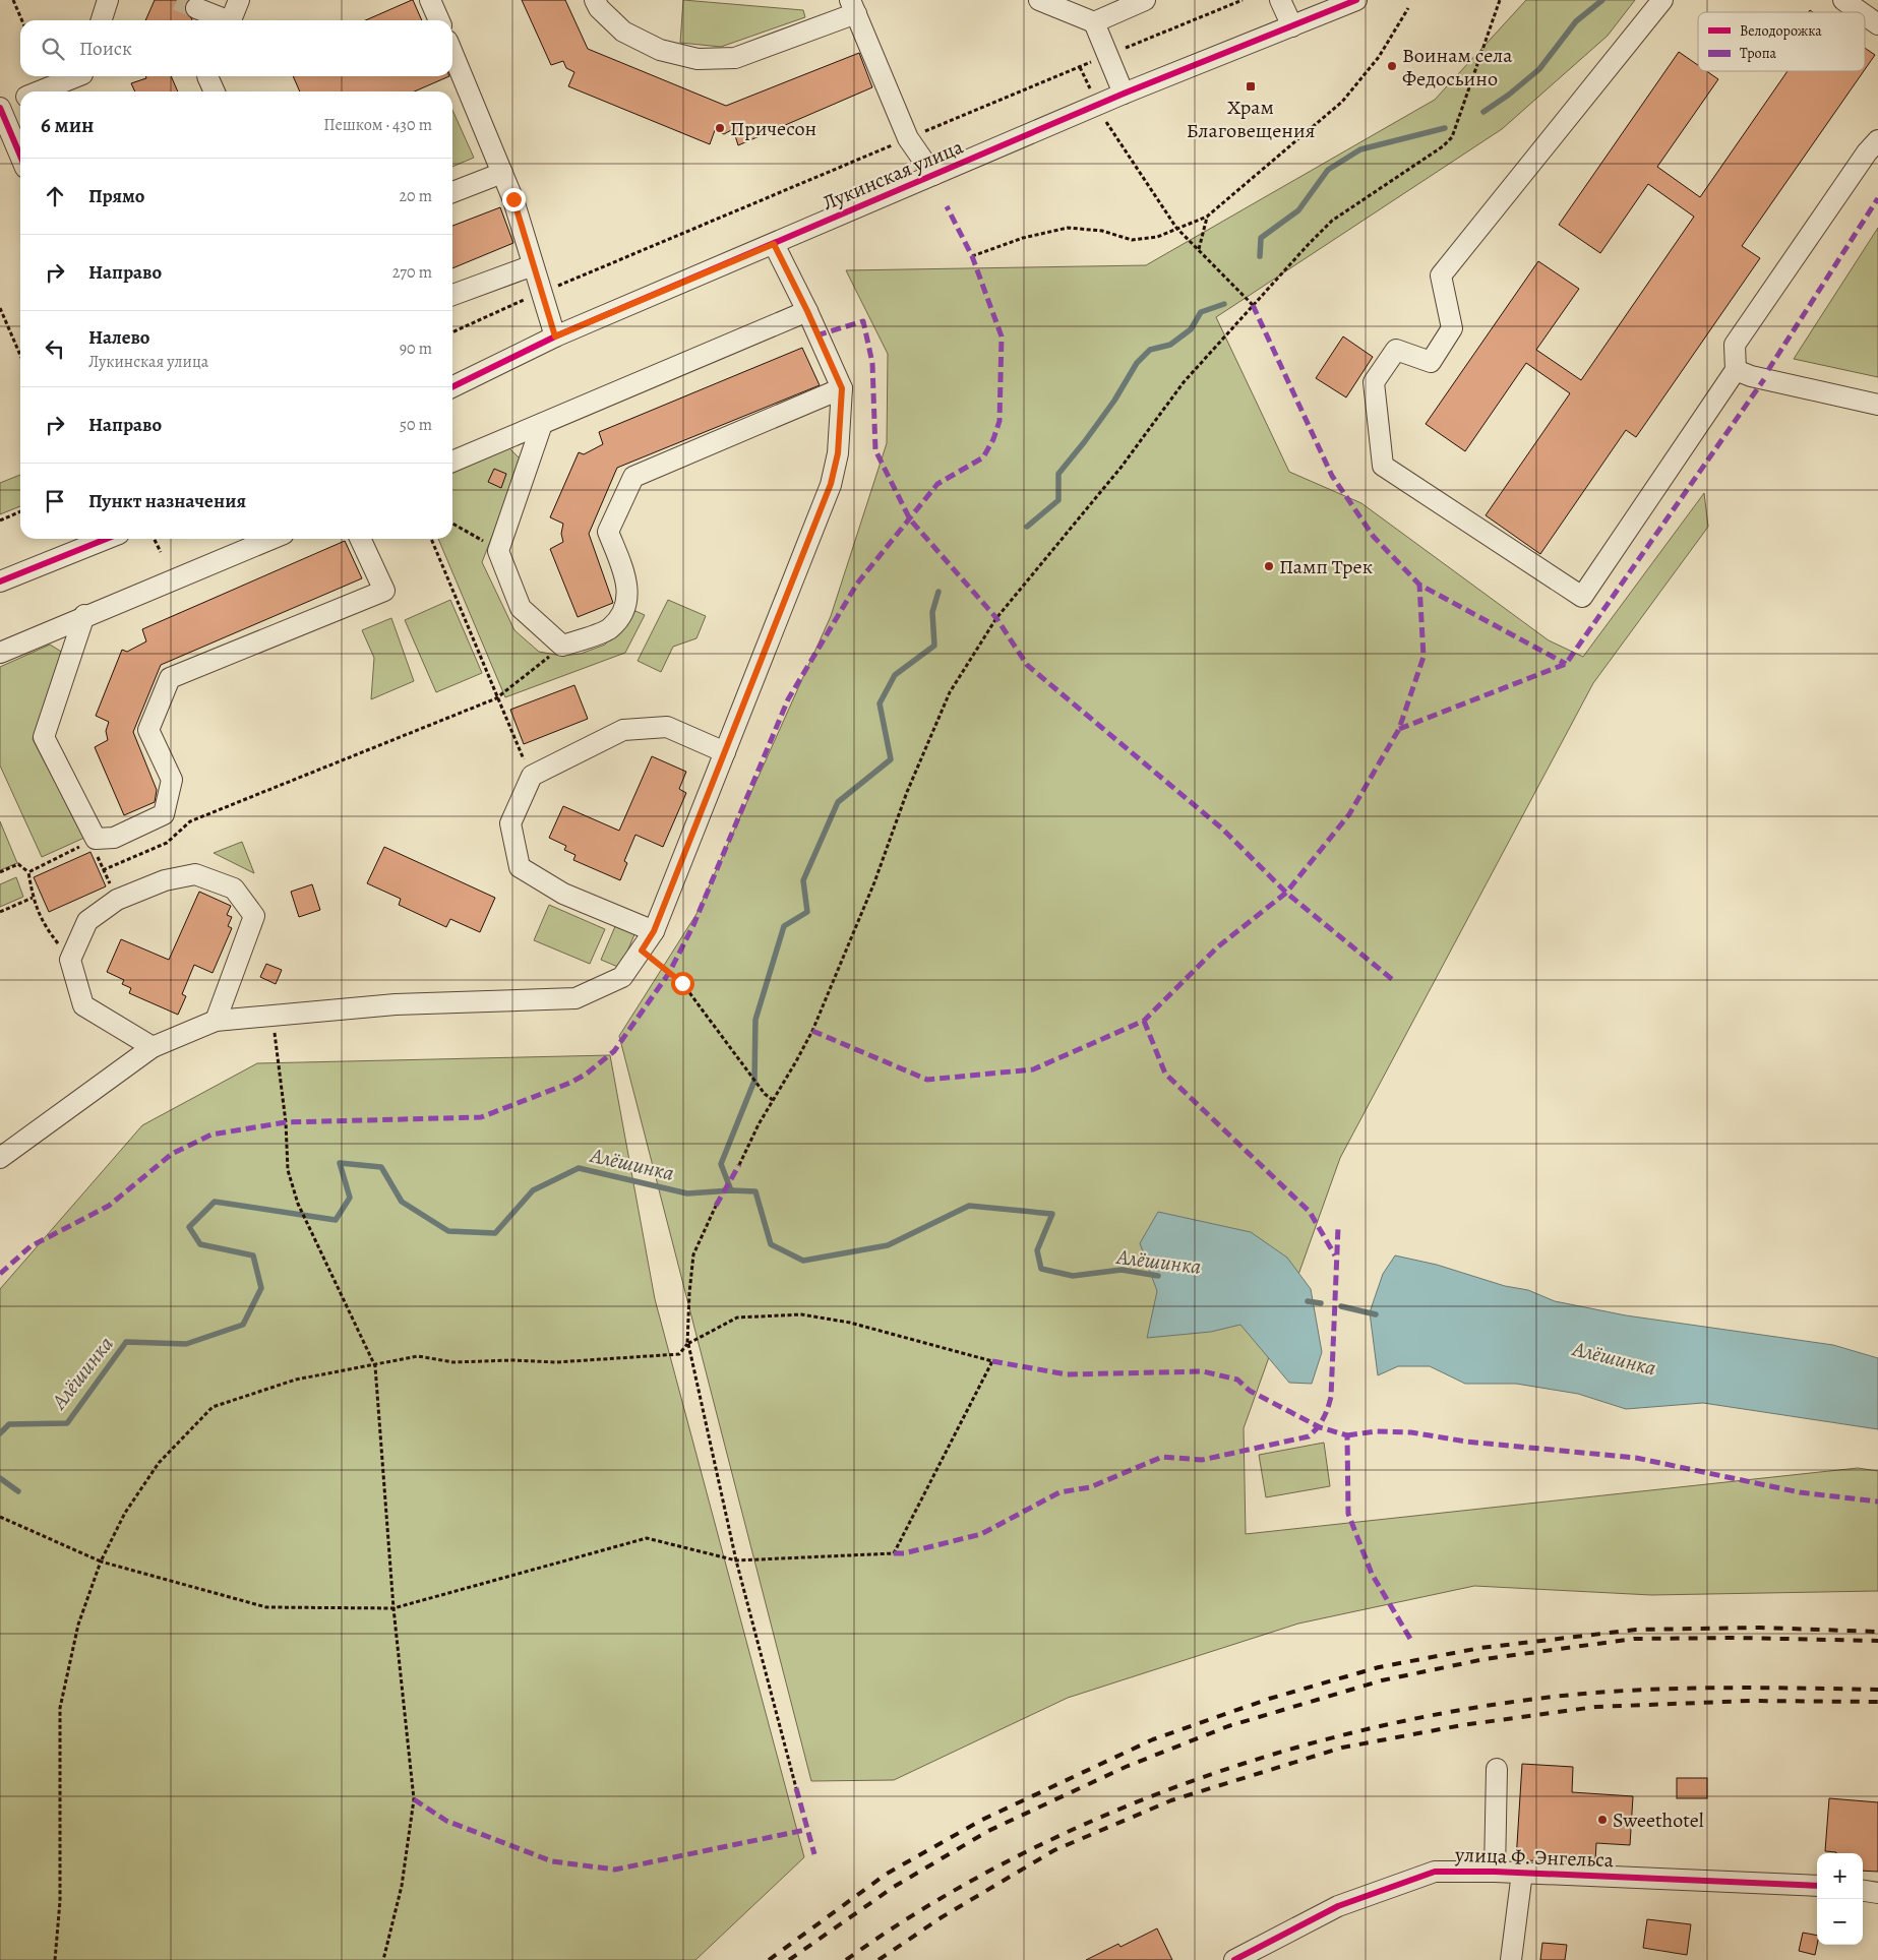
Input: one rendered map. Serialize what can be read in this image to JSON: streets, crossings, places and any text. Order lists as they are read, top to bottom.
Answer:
{
  "streets": {
    "street": ["Лукинская улица", "улица Ф. Энгельса"]
  },
  "water": ["Алёшинка"],
  "places": {
    "other": [
      "Воинам села Федосьино",
      "Причесон",
      "Памп Трек",
      "Sweethotel"
    ],
    "transit": ["Храм Благовещения"]
  },
  "legend": ["Велодорожка", "Тропа"],
  "page": {
    "search": "Поиск",
    "heading": ["6 мин", "Пешком · 430 m"],
    "list": [
      ["Прямо", "20 m"],
      ["Направо", "270 m"],
      ["Налево", "Лукинская улица", "90 m"],
      ["Направо", "50 m"],
      "Пункт назначения"
    ],
    "map_buttons": ["+", "−"]
  }
}
